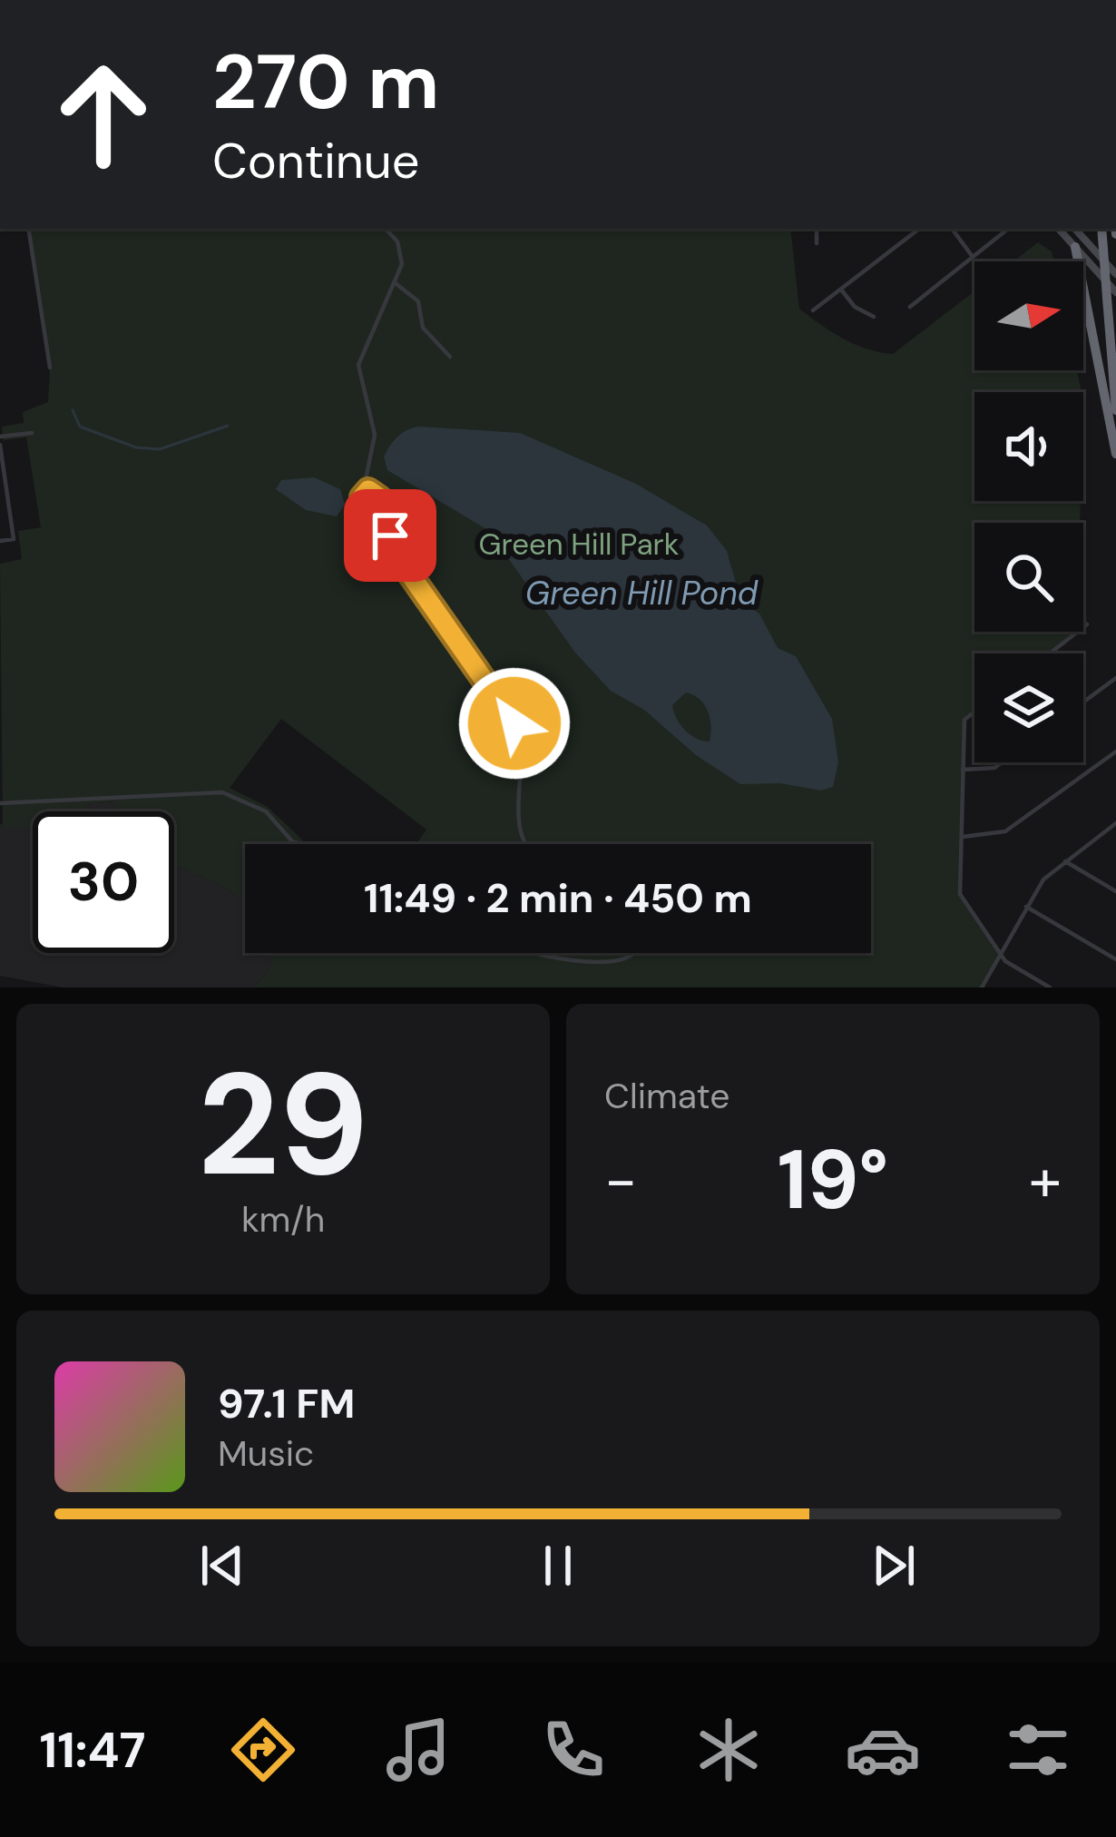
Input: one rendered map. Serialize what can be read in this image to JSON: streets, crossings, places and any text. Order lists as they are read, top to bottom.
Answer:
{
  "water": ["Green Hill Pond"],
  "parks": ["Green Hill Park"],
  "north": "right",
  "page": {
    "turn": ["270 m", "Continue"],
    "limit": "30",
    "trip": "11:49 · 2 min · 450 m",
    "tile": [
      ["29", "km/h"],
      "Climate"
    ],
    "heat": ["−", "19°", "+"],
    "song": ["97.1 FM", "Music"],
    "tabs": "11:47"
  }
}
